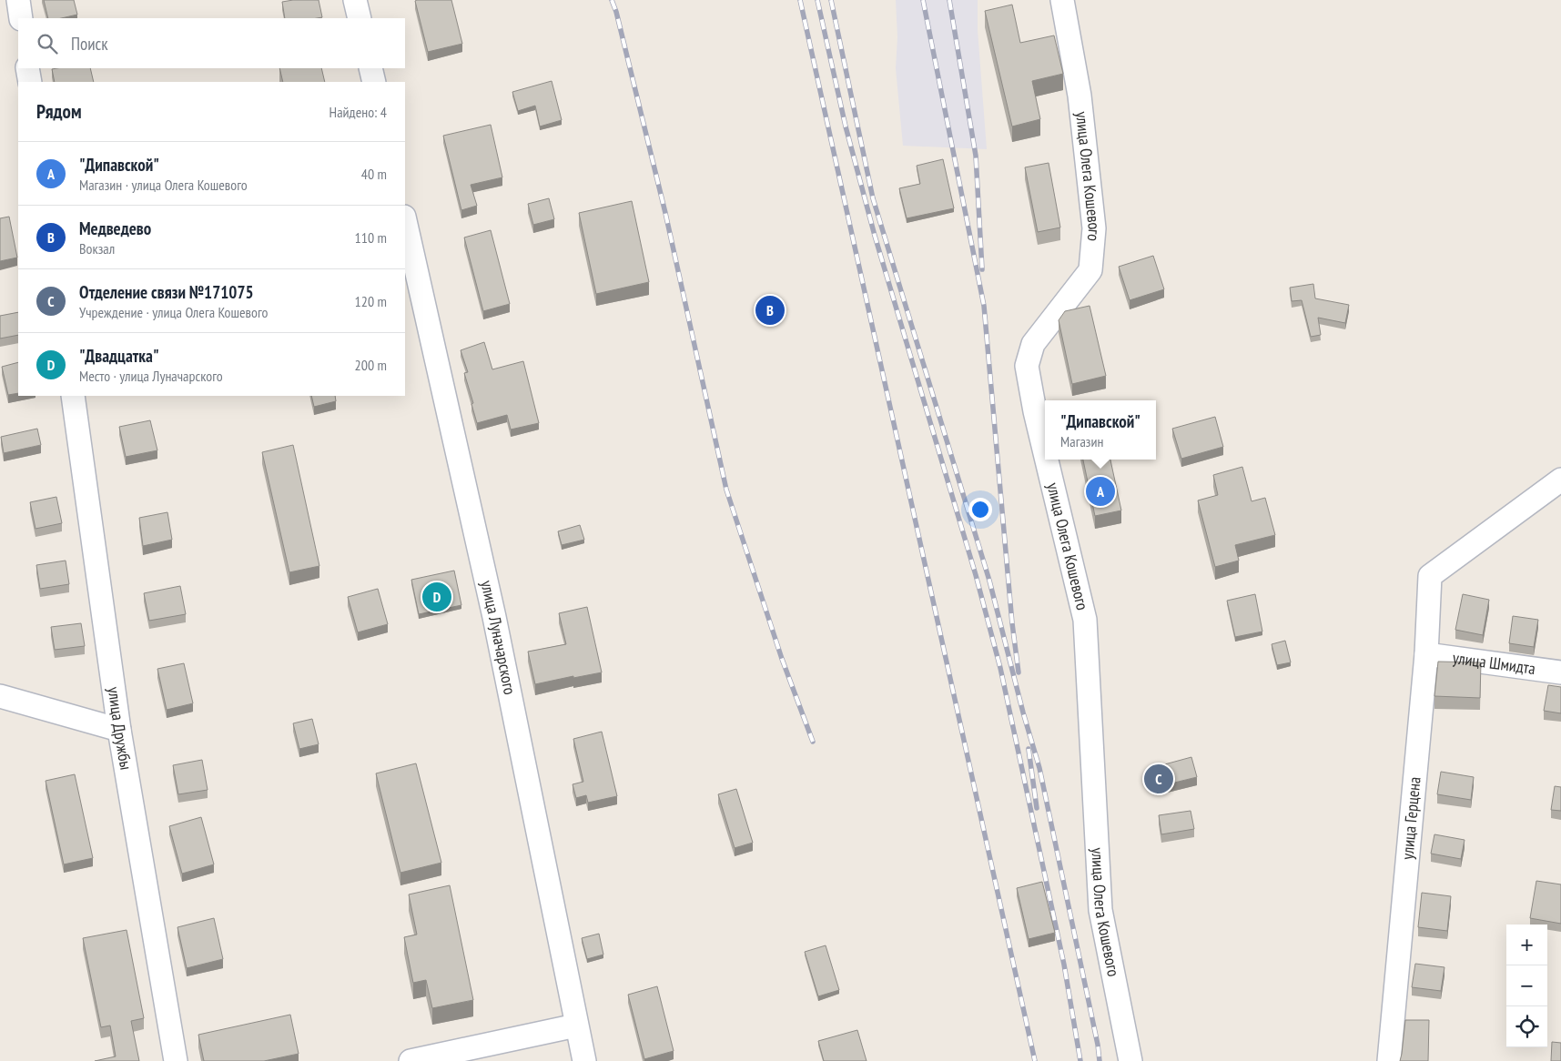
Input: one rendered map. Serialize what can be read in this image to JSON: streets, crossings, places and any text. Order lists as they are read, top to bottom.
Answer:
{
  "streets": {
    "street": [
      "улица Олега Кошевого",
      "улица Луначарского",
      "улица Шмидта",
      "улица Дружбы",
      "улица Герцена"
    ]
  },
  "crossings": [
    ["улица Шмидта", "улица Герцена"]
  ],
  "page": {
    "search": "Поиск",
    "heading": ["Рядом", "Найдено: 4"],
    "list": [
      {
        "mark": "A",
        "name": "\"Дипавской\"",
        "note": "Магазин · улица Олега Кошевого",
        "value": "40 m"
      },
      {
        "mark": "B",
        "name": "Медведево",
        "note": "Вокзал",
        "value": "110 m"
      },
      {
        "mark": "C",
        "name": "Отделение связи №171075",
        "note": "Учреждение · улица Олега Кошевого",
        "value": "120 m"
      },
      {
        "mark": "D",
        "name": "\"Двадцатка\"",
        "note": "Место · улица Луначарского",
        "value": "200 m"
      }
    ],
    "pins": [
      "B",
      "A",
      "D",
      "C"
    ],
    "popup": ["\"Дипавской\"", "Магазин"],
    "map_buttons": ["+", "−"]
  }
}
